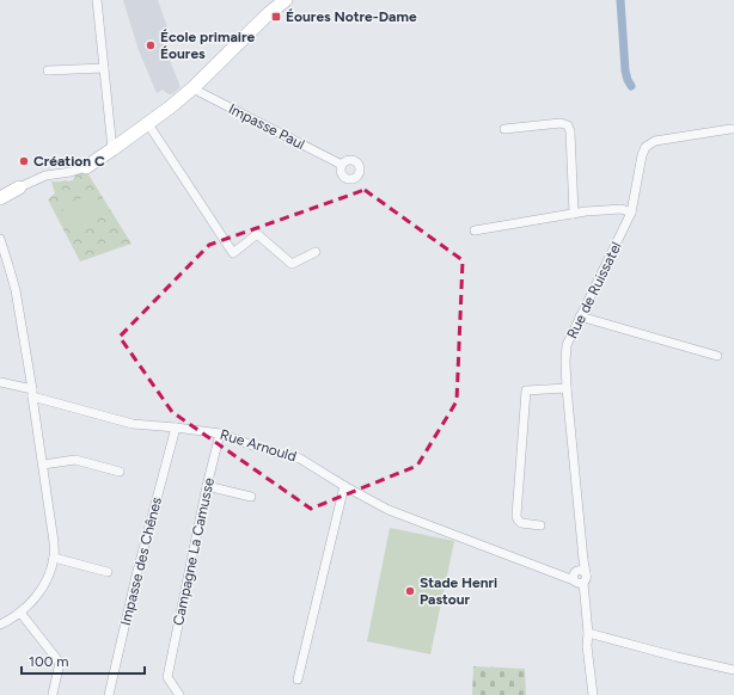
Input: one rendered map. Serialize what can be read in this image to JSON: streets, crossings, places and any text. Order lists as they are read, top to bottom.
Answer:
{
  "streets": {
    "street": [
      "Impasse Paul",
      "Rue de Ruissatel",
      "Rue Arnould",
      "Campagne La Camusse",
      "Impasse des Chênes"
    ]
  },
  "crossings": [
    ["Rue de Ruissatel", "Rue Arnould"],
    ["Rue Arnould", "Campagne La Camusse"],
    ["Rue Arnould", "Impasse des Chênes"]
  ],
  "places": {
    "transit": ["Éoures Notre-Dame"],
    "other": ["École primaire Éoures", "Création C", "Stade Henri Pastour"]
  },
  "scale_bar": "100 m"
}
